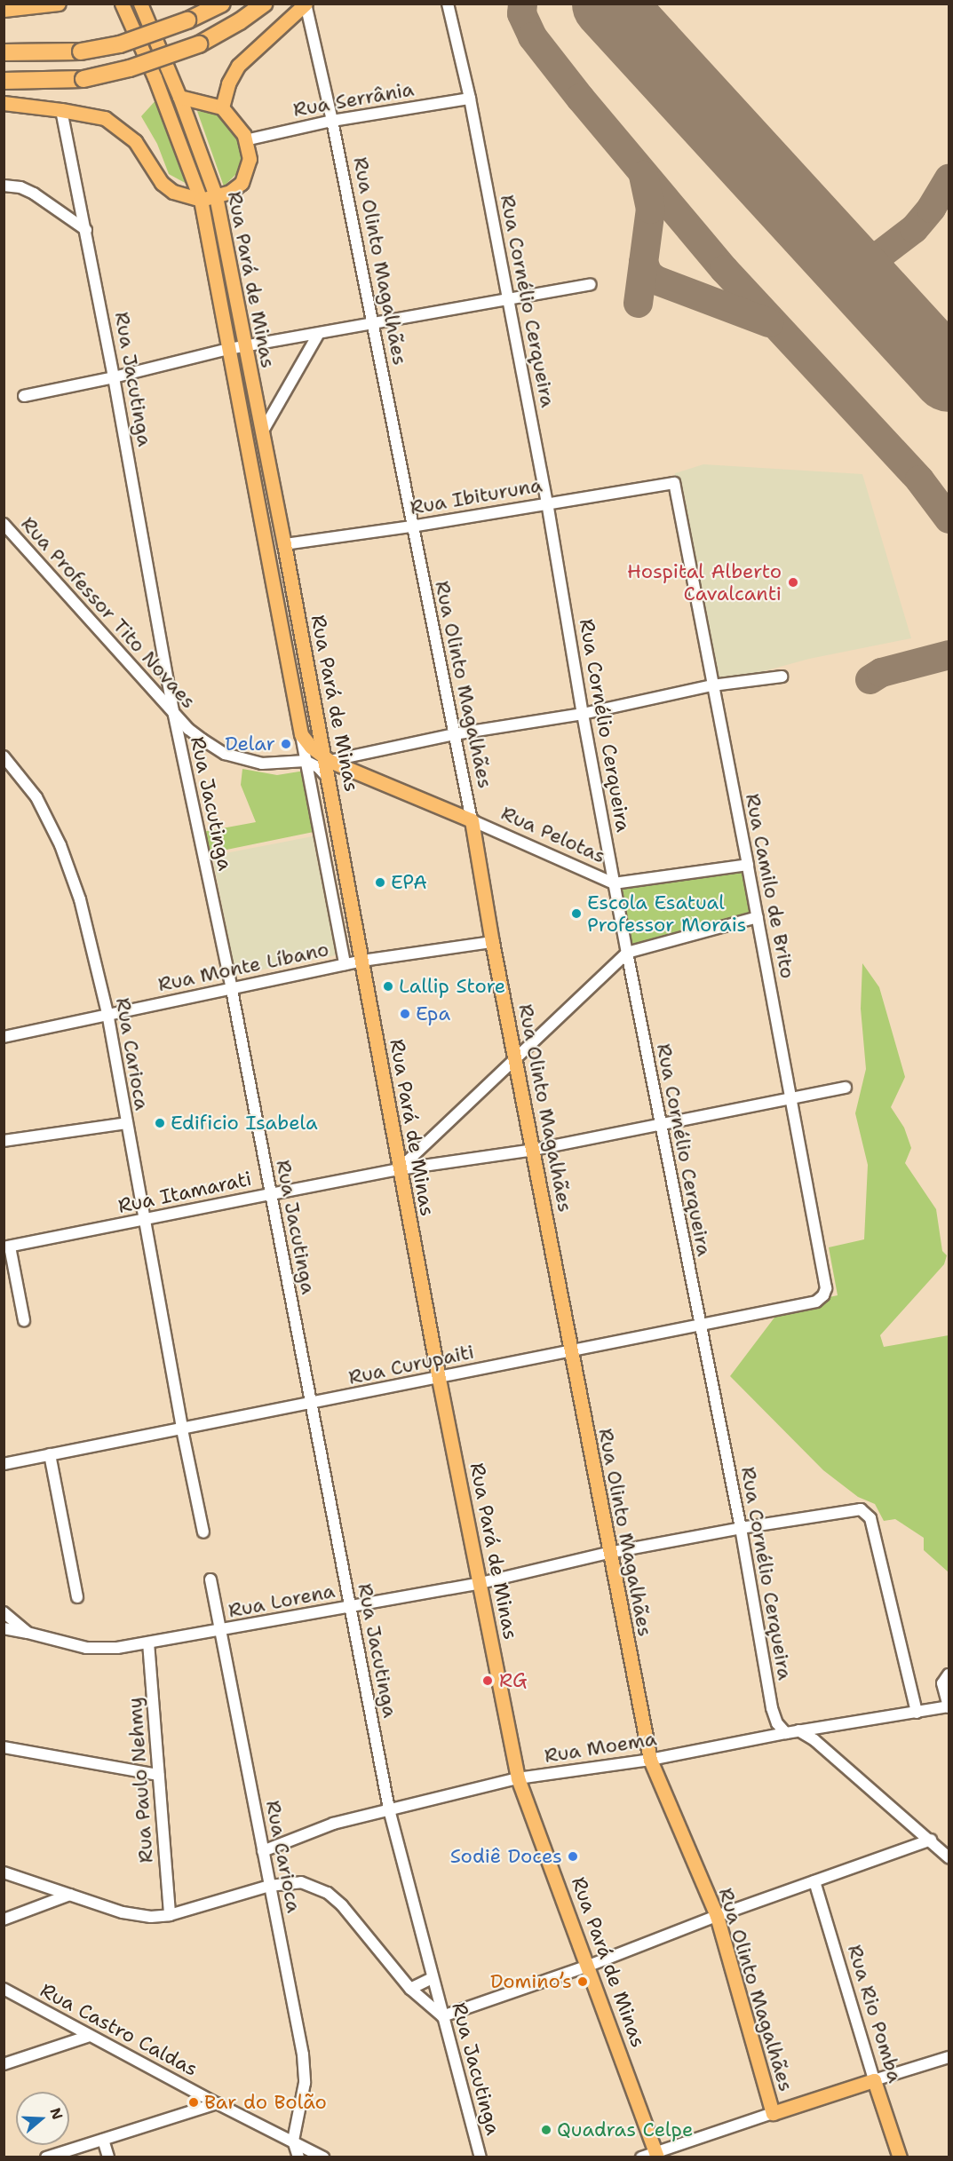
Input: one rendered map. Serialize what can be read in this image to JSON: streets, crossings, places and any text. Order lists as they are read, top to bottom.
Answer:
{
  "streets": {
    "main road": [
      "Rua Olinto Magalhães",
      "Rua Pará de Minas",
      "Rua Pelotas",
      "Rua Rio Pomba"
    ],
    "street": [
      "Rua Serrânia",
      "Rua Cornélio Cerqueira",
      "Rua Jacutinga",
      "Rua Ibituruna",
      "Rua Professor Tito Novaes",
      "Rua Camilo de Brito",
      "Rua Monte Líbano",
      "Rua Carioca",
      "Rua Itamarati",
      "Rua Curupaiti",
      "Rua Lorena",
      "Rua Moema",
      "Rua Paulo Nehmy",
      "Rua Castro Caldas"
    ]
  },
  "crossings": [
    ["Rua Serrânia", "Rua Olinto Magalhães"],
    ["Rua Serrânia", "Rua Cornélio Cerqueira"],
    ["Rua Olinto Magalhães", "Rua Ibituruna"],
    ["Rua Olinto Magalhães", "Rua Pelotas"],
    ["Rua Olinto Magalhães", "Rua Monte Líbano"],
    ["Rua Olinto Magalhães", "Rua Itamarati"],
    ["Rua Olinto Magalhães", "Rua Curupaiti"],
    ["Rua Olinto Magalhães", "Rua Lorena"],
    ["Rua Olinto Magalhães", "Rua Moema"],
    ["Rua Pará de Minas", "Rua Ibituruna"],
    ["Rua Pará de Minas", "Rua Professor Tito Novaes"],
    ["Rua Pará de Minas", "Rua Pelotas"],
    ["Rua Pará de Minas", "Rua Monte Líbano"],
    ["Rua Pará de Minas", "Rua Itamarati"],
    ["Rua Pará de Minas", "Rua Curupaiti"],
    ["Rua Pará de Minas", "Rua Lorena"],
    ["Rua Pará de Minas", "Rua Moema"],
    ["Rua Cornélio Cerqueira", "Rua Ibituruna"],
    ["Rua Cornélio Cerqueira", "Rua Pelotas"],
    ["Rua Cornélio Cerqueira", "Rua Itamarati"],
    ["Rua Cornélio Cerqueira", "Rua Curupaiti"],
    ["Rua Cornélio Cerqueira", "Rua Lorena"],
    ["Rua Cornélio Cerqueira", "Rua Moema"],
    ["Rua Jacutinga", "Rua Professor Tito Novaes"],
    ["Rua Jacutinga", "Rua Monte Líbano"],
    ["Rua Jacutinga", "Rua Itamarati"],
    ["Rua Jacutinga", "Rua Curupaiti"],
    ["Rua Jacutinga", "Rua Lorena"],
    ["Rua Jacutinga", "Rua Moema"],
    ["Rua Ibituruna", "Rua Camilo de Brito"],
    ["Rua Pelotas", "Rua Camilo de Brito"],
    ["Rua Camilo de Brito", "Rua Itamarati"],
    ["Rua Camilo de Brito", "Rua Curupaiti"],
    ["Rua Monte Líbano", "Rua Carioca"],
    ["Rua Carioca", "Rua Itamarati"],
    ["Rua Carioca", "Rua Curupaiti"],
    ["Rua Carioca", "Rua Lorena"],
    ["Rua Carioca", "Rua Moema"],
    ["Rua Carioca", "Rua Castro Caldas"],
    ["Rua Lorena", "Rua Moema"],
    ["Rua Lorena", "Rua Paulo Nehmy"]
  ],
  "places": [
    "Hospital Alberto Cavalcanti",
    "Delar",
    "EPA",
    "Escola Esatual Professor Morais",
    "Lallip Store",
    "Epa",
    "Edificio Isabela",
    "RG",
    "Sodiê Doces",
    "Domino’s",
    "Bar do Bolão",
    "Quadras Celpe"
  ],
  "north": "right"
}
